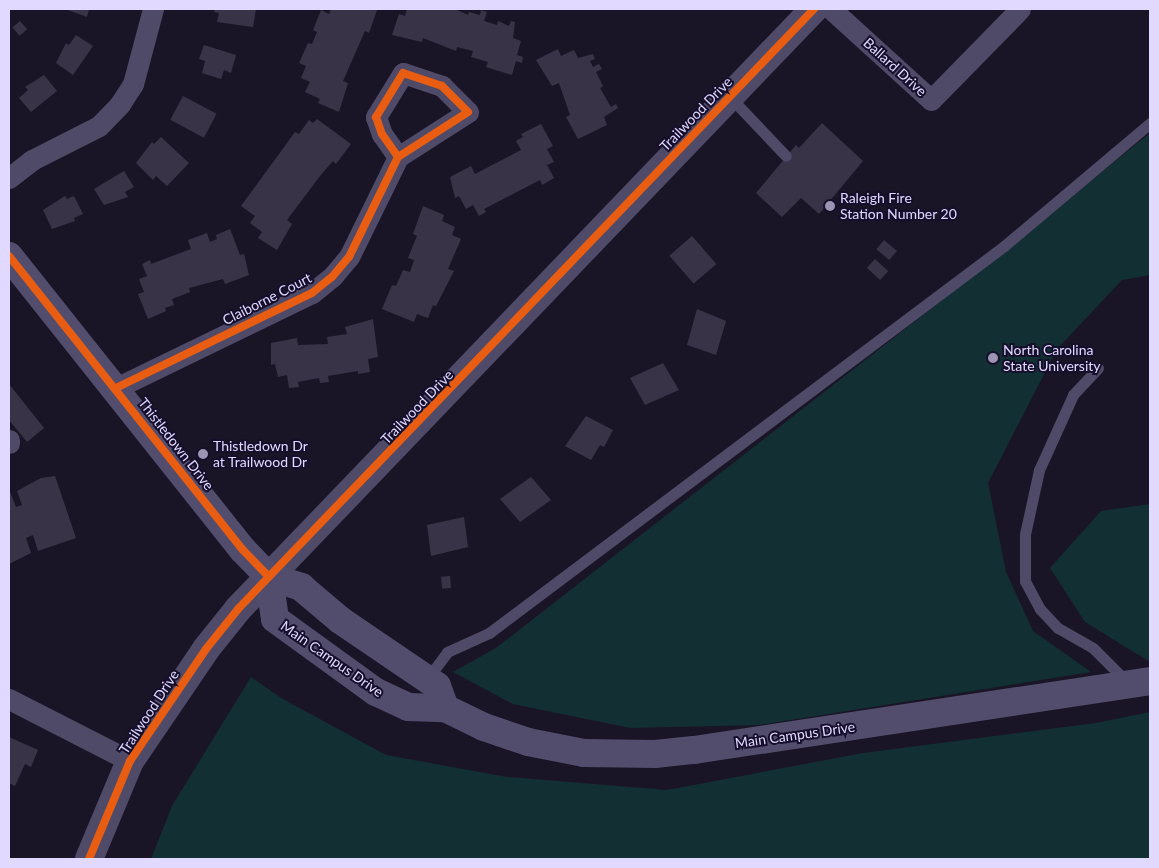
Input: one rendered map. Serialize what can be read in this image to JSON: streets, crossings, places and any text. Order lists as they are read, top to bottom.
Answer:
{
  "streets": {
    "main road": ["Thistledown Drive", "Main Campus Drive"],
    "street": ["Ballard Drive", "Trailwood Drive", "Claiborne Court"]
  },
  "crossings": [
    ["Trailwood Drive", "Thistledown Drive"],
    ["Trailwood Drive", "Main Campus Drive"],
    ["Claiborne Court", "Thistledown Drive"],
    ["Thistledown Drive", "Main Campus Drive"]
  ],
  "places": ["Raleigh Fire Station Number 20", "North Carolina State University", "Thistledown Dr at Trailwood Dr"]
}
